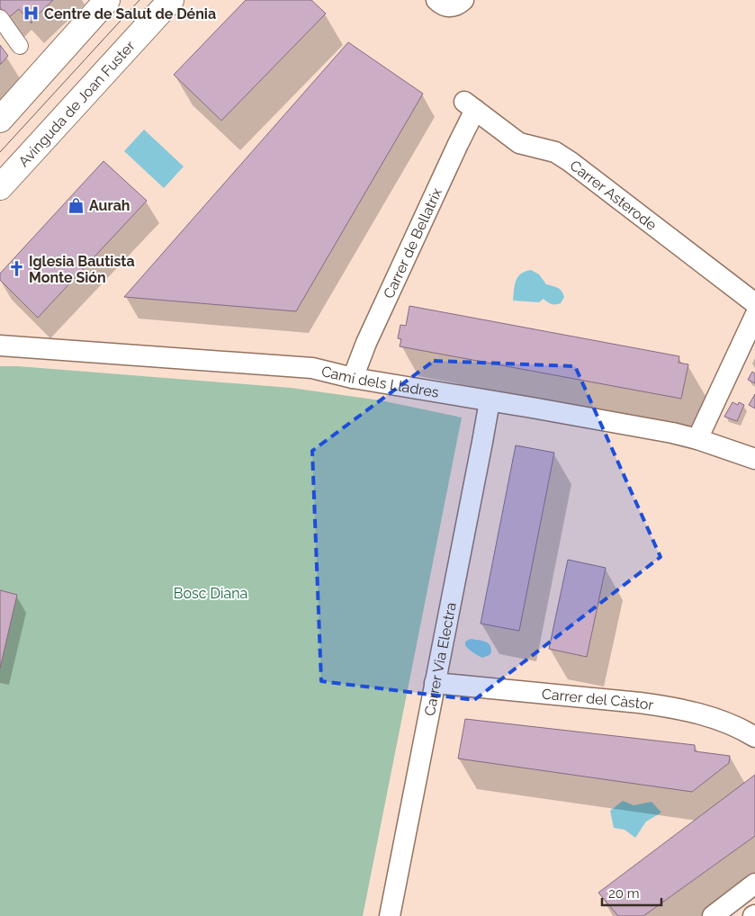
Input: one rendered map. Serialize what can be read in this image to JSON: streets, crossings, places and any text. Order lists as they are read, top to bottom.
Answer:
{
  "streets": {
    "main road": ["Avinguda de Joan Fuster"],
    "street": [
      "Carrer Asterode",
      "Carrer de Bellatrix",
      "Camí dels Lladres",
      "Carrer Via Electra",
      "Carrer del Càstor"
    ]
  },
  "crossings": [
    ["Carrer Asterode", "Carrer de Bellatrix"],
    ["Carrer de Bellatrix", "Camí dels Lladres"],
    ["Camí dels Lladres", "Carrer Via Electra"],
    ["Carrer Via Electra", "Carrer del Càstor"]
  ],
  "parks": ["Bosc Diana"],
  "places": {
    "hospital": ["Centre de Salut de Dénia"],
    "shop": ["Aurah"],
    "church": ["Iglesia Bautista Monte Sión"]
  },
  "scale_bar": "20 m"
}
